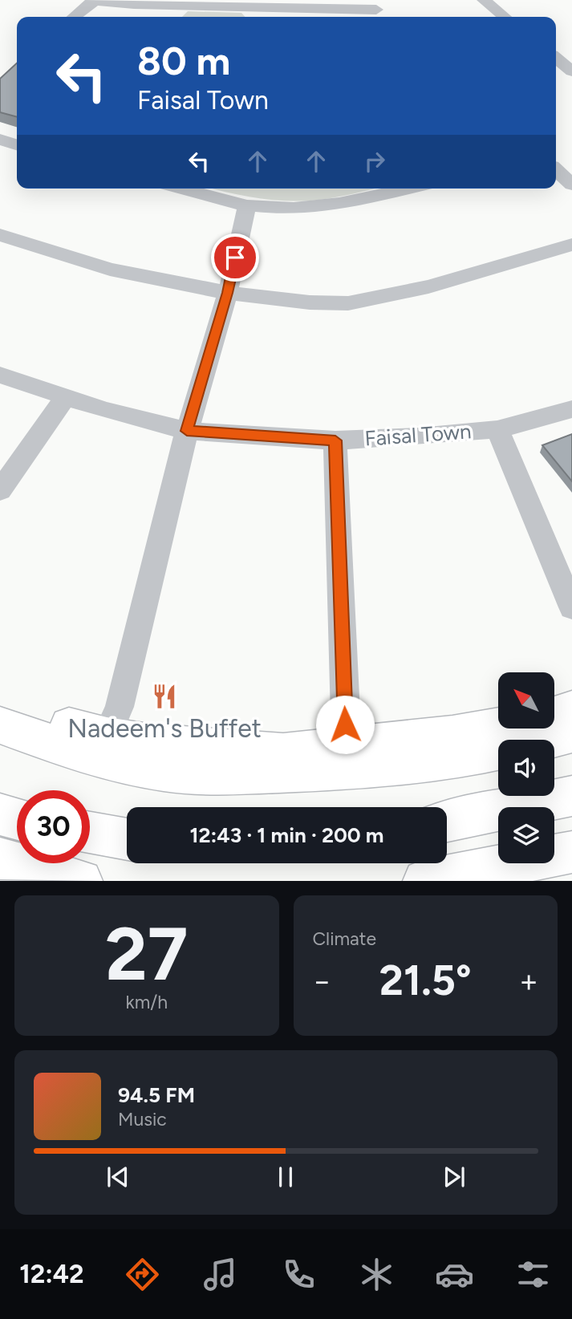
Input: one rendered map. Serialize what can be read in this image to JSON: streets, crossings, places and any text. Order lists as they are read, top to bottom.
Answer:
{
  "streets": {
    "street": ["Faisal Town"]
  },
  "places": {
    "restaurant": ["Nadeem's Buffet"]
  },
  "north": "top left",
  "page": {
    "turn": ["80 m", "Faisal Town"],
    "limit": "30",
    "trip": "12:43 · 1 min · 200 m",
    "tile": [
      ["27", "km/h"],
      "Climate"
    ],
    "heat": ["−", "21.5°", "+"],
    "song": ["94.5 FM", "Music"],
    "tabs": "12:42"
  }
}
